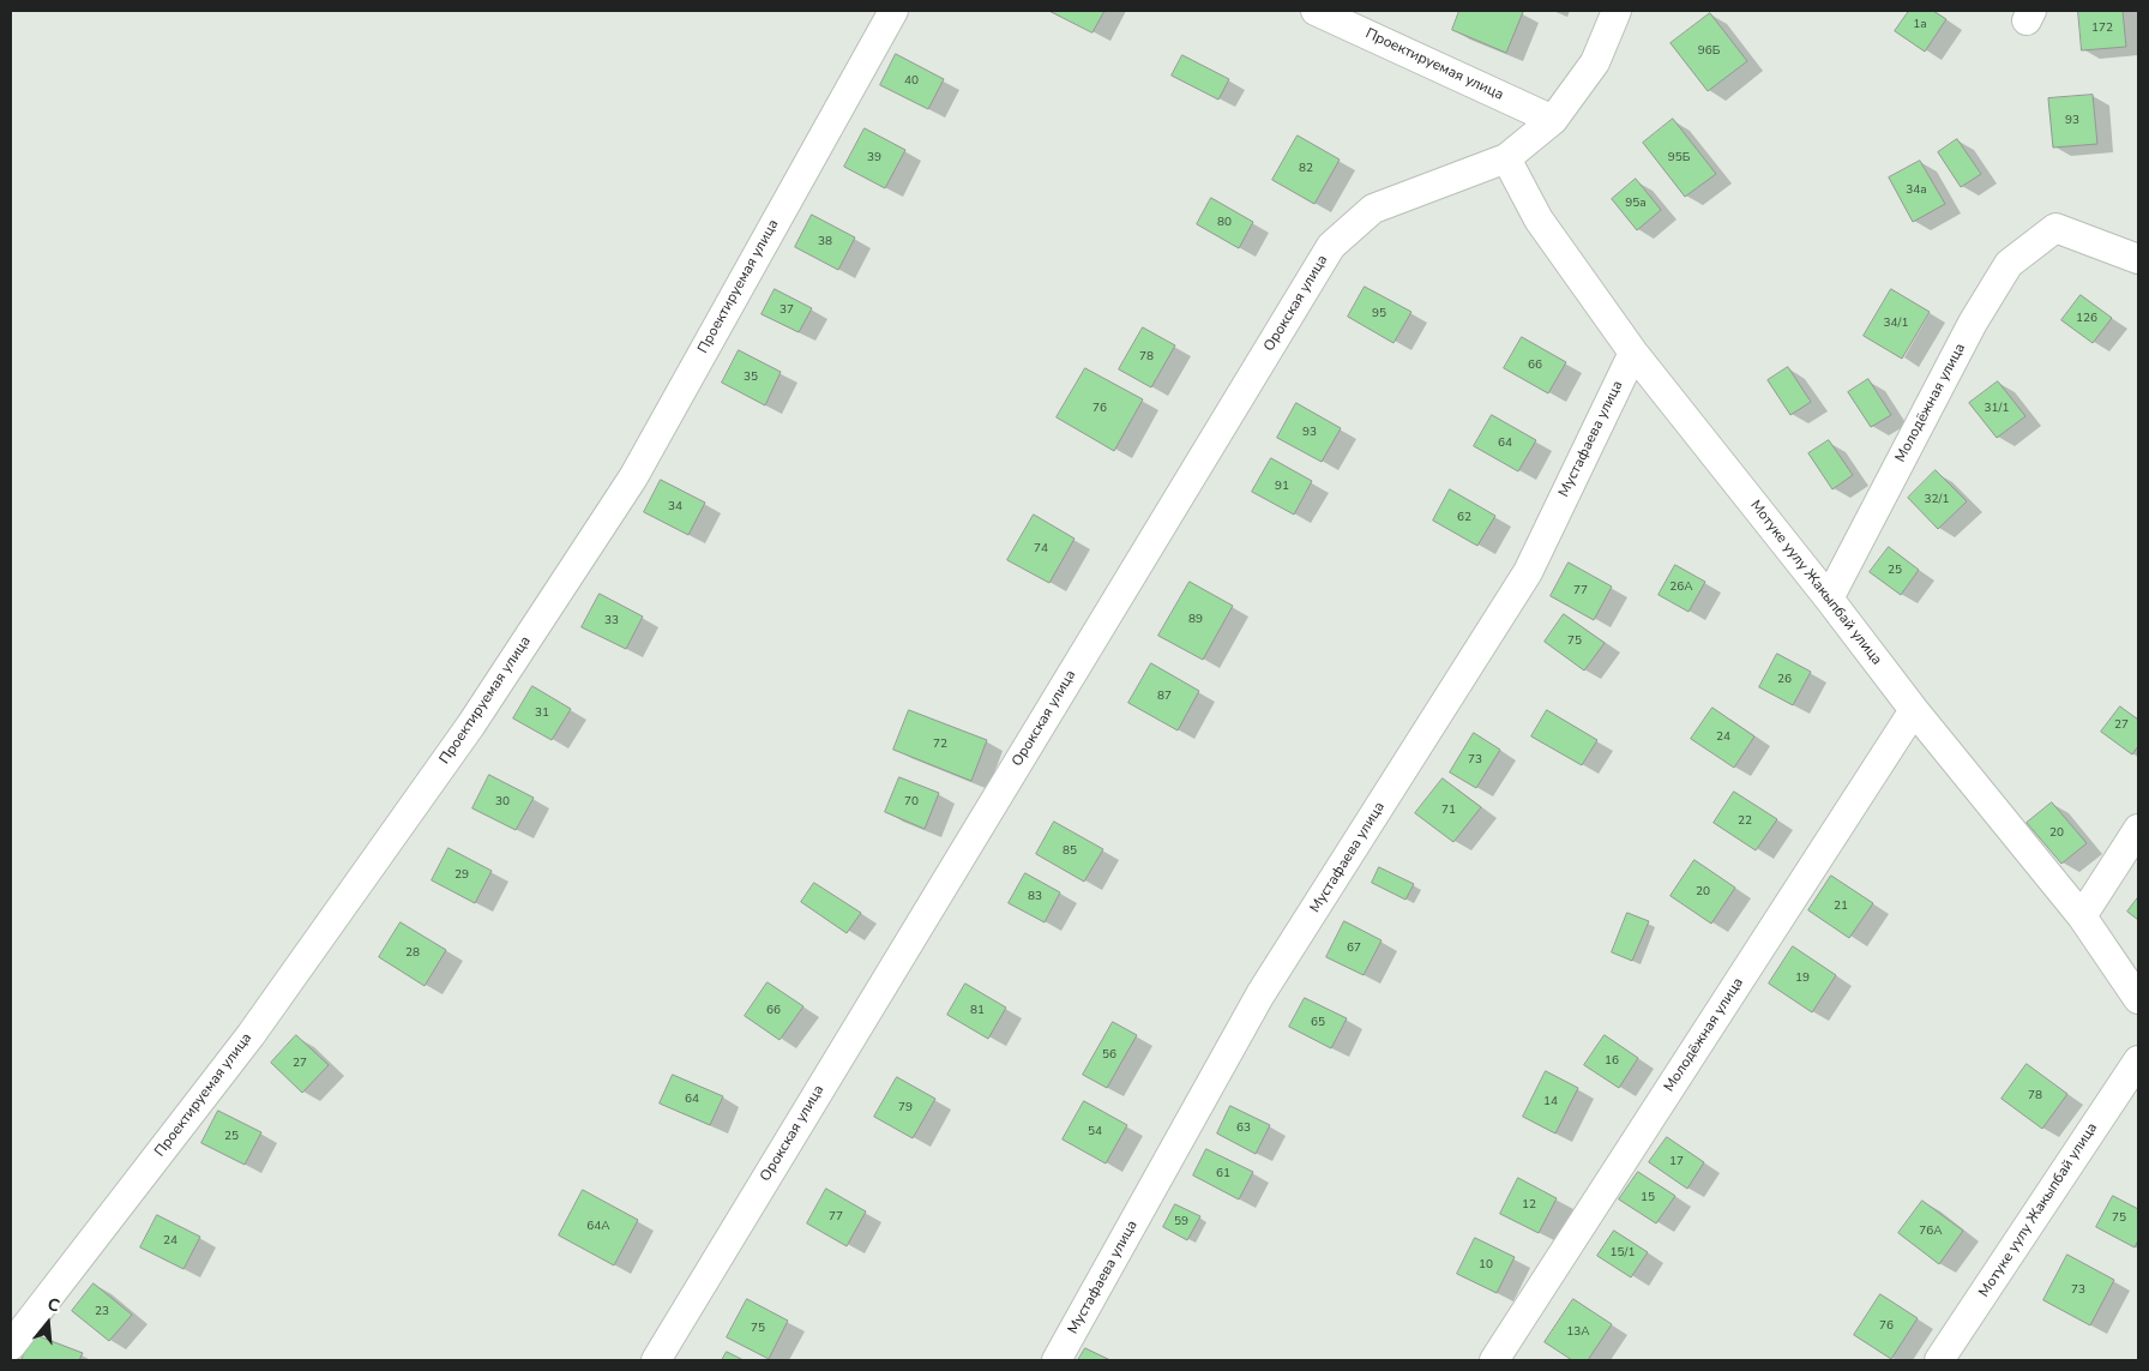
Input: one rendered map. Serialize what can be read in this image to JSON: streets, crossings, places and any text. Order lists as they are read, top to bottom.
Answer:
{
  "streets": {
    "street": [
      "Проектируемая улица",
      "Орокская улица",
      "Молодёжная улица",
      "Мустафаева улица",
      "Мотуке уулу Жакыпбай улица"
    ]
  },
  "crossings": [
    ["Проектируемая улица", "Орокская улица"],
    ["Орокская улица", "Мотуке уулу Жакыпбай улица"],
    ["Молодёжная улица", "Мотуке уулу Жакыпбай улица"],
    ["Мустафаева улица", "Мотуке уулу Жакыпбай улица"]
  ],
  "house_numbers": [
    "1а",
    "172",
    "96Б",
    "40",
    "93",
    "39",
    "95Б",
    "82",
    "34а",
    "95а",
    "80",
    "38",
    "37",
    "95",
    "126",
    "34/1",
    "78",
    "66",
    "35",
    "76",
    "31/1",
    "93",
    "64",
    "91",
    "32/1",
    "34",
    "62",
    "74",
    "25",
    "26А",
    "77",
    "89",
    "33",
    "75",
    "26",
    "87",
    "31",
    "27",
    "24",
    "72",
    "73",
    "30",
    "70",
    "71",
    "22",
    "20",
    "85",
    "29",
    "20",
    "83",
    "21",
    "67",
    "28",
    "19",
    "66",
    "81",
    "65",
    "56",
    "16",
    "27",
    "78",
    "64",
    "14",
    "79",
    "63",
    "54",
    "25",
    "17",
    "61",
    "15",
    "12",
    "77",
    "75",
    "59",
    "64А",
    "76А",
    "24",
    "15/1",
    "10",
    "73",
    "23",
    "76",
    "75",
    "13А"
  ],
  "north": "top"
}
